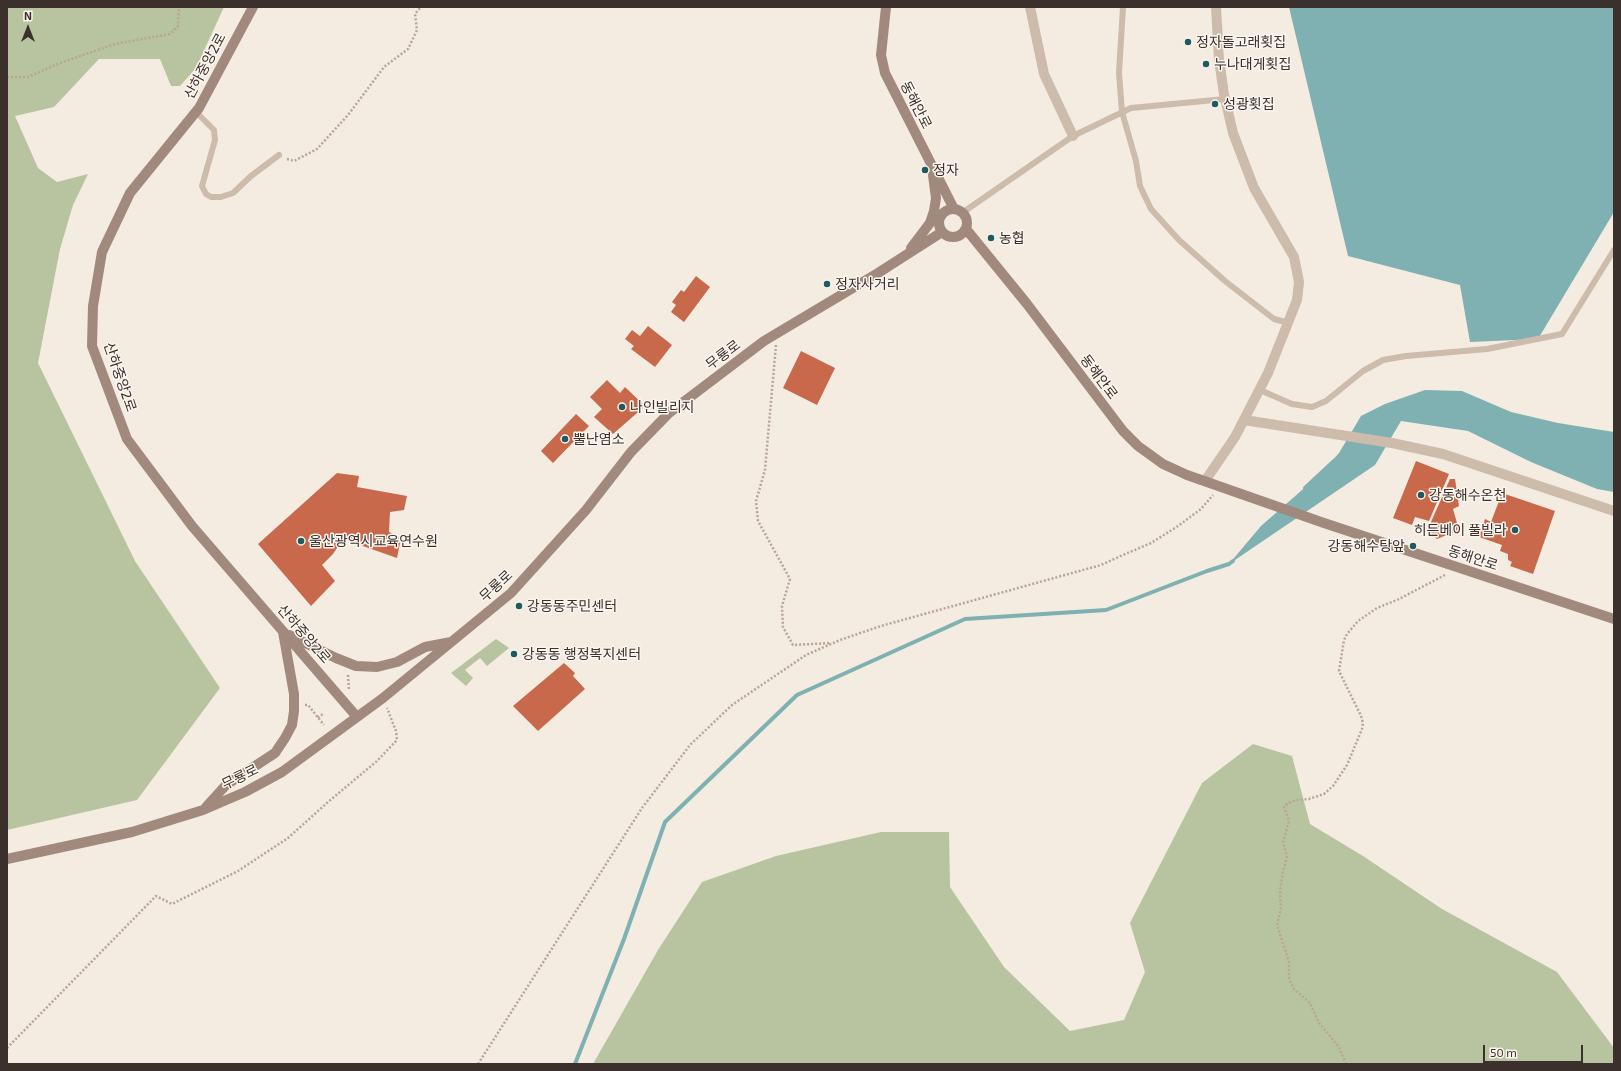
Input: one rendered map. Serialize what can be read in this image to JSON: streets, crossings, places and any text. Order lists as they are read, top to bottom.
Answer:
{
  "streets": {
    "main road": ["산하중앙2로", "동해안로", "무룡로"]
  },
  "crossings": [
    ["산하중앙2로", "무룡로"],
    ["동해안로", "무룡로"]
  ],
  "places": [
    "정자돌고래횟집",
    "누나대게횟집",
    "성광횟집",
    "정자",
    "농협",
    "정자사거리",
    "나인빌리지",
    "뿔난염소",
    "강동해수온천",
    "히든베이 풀빌라",
    "울산광역시교육연수원",
    "강동해수탕앞",
    "강동동주민센터",
    "강동동 행정복지센터"
  ],
  "scale_bar": "50 m",
  "north": "top"
}
